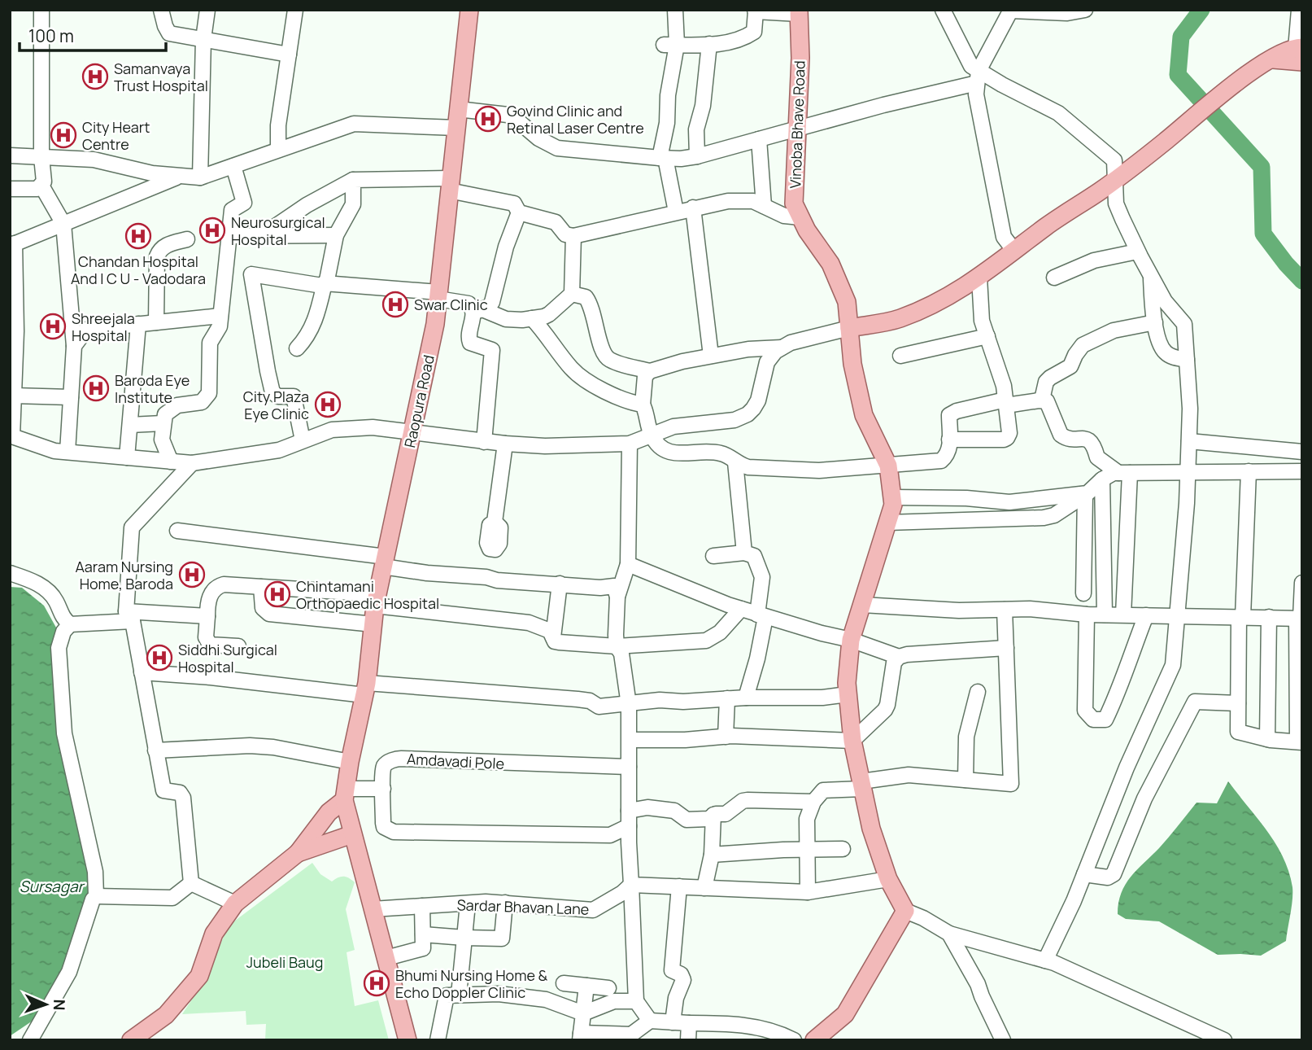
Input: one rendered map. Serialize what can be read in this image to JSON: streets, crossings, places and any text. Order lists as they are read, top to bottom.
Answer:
{
  "streets": {
    "main road": ["Vinoba Bhave Road", "Raopura Road"],
    "street": ["Amdavadi Pole", "Sardar Bhavan Lane"]
  },
  "water": ["Sursagar"],
  "parks": ["Jubeli Baug"],
  "places": {
    "hospital": [
      "Samanvaya Trust Hospital",
      "Govind Clinic and Retinal Laser Centre",
      "City Heart Centre",
      "Neurosurgical Hospital",
      "Chandan Hospital And I C U - Vadodara",
      "Swar Clinic",
      "Shreejala Hospital",
      "Baroda Eye Institute",
      "City Plaza Eye Clinic",
      "Aaram Nursing Home, Baroda",
      "Chintamani Orthopaedic Hospital",
      "Siddhi Surgical Hospital",
      "Bhumi Nursing Home & Echo Doppler Clinic"
    ]
  },
  "scale_bar": "100 m",
  "north": "right"
}
